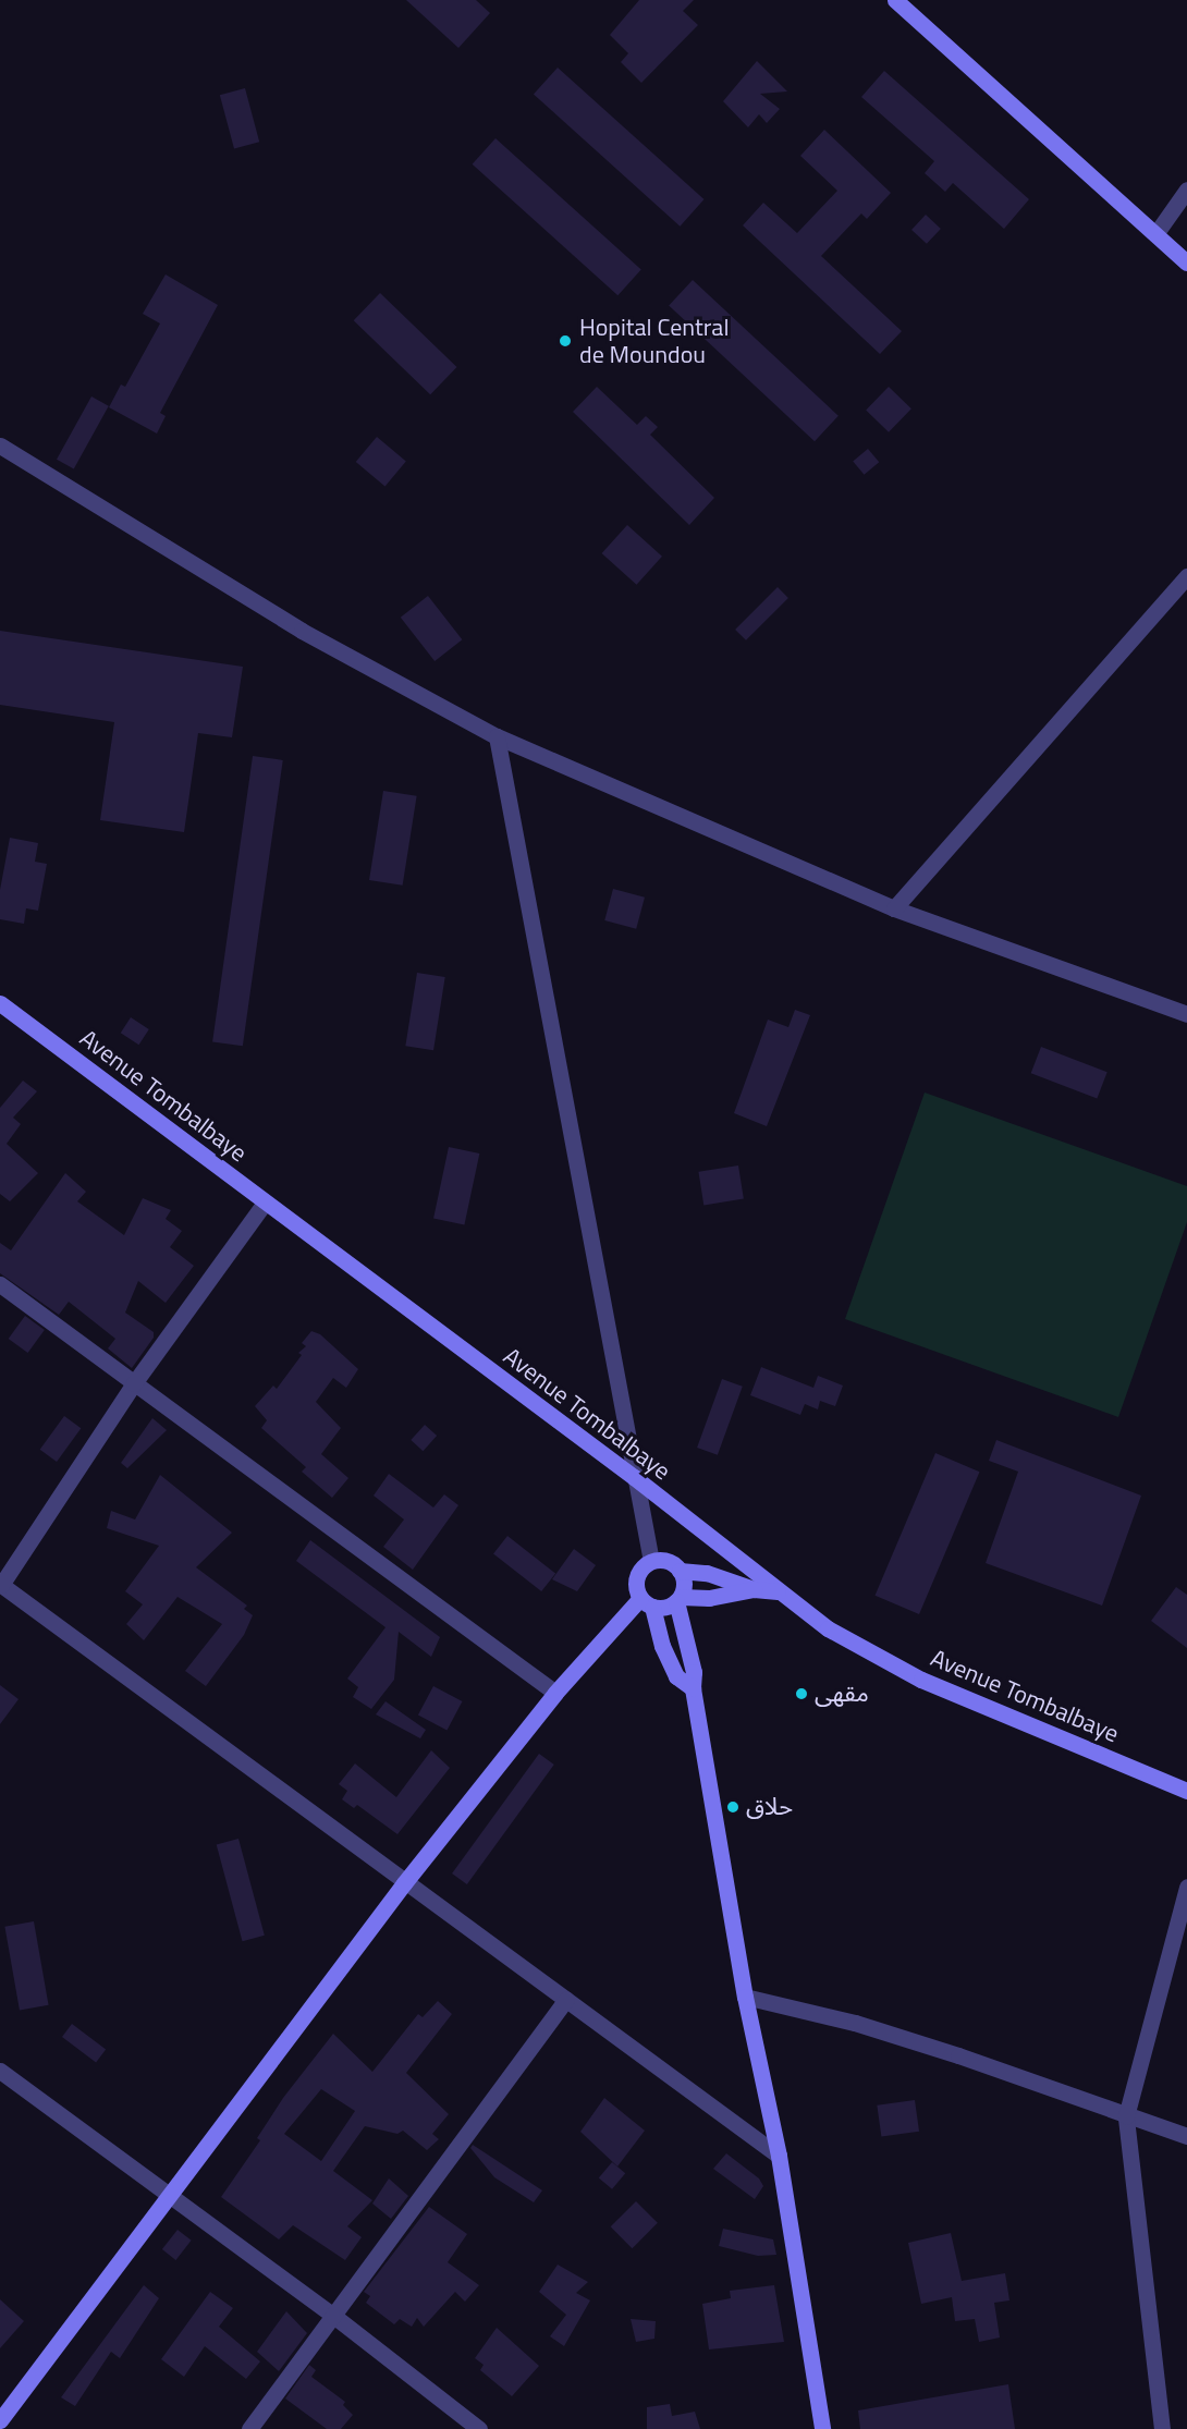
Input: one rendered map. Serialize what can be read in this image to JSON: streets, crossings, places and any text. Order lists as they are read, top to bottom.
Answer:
{
  "streets": {
    "street": ["Avenue Tombalbaye"]
  },
  "places": ["Hopital Central de Moundou", "مقهى", "حلاق"]
}
